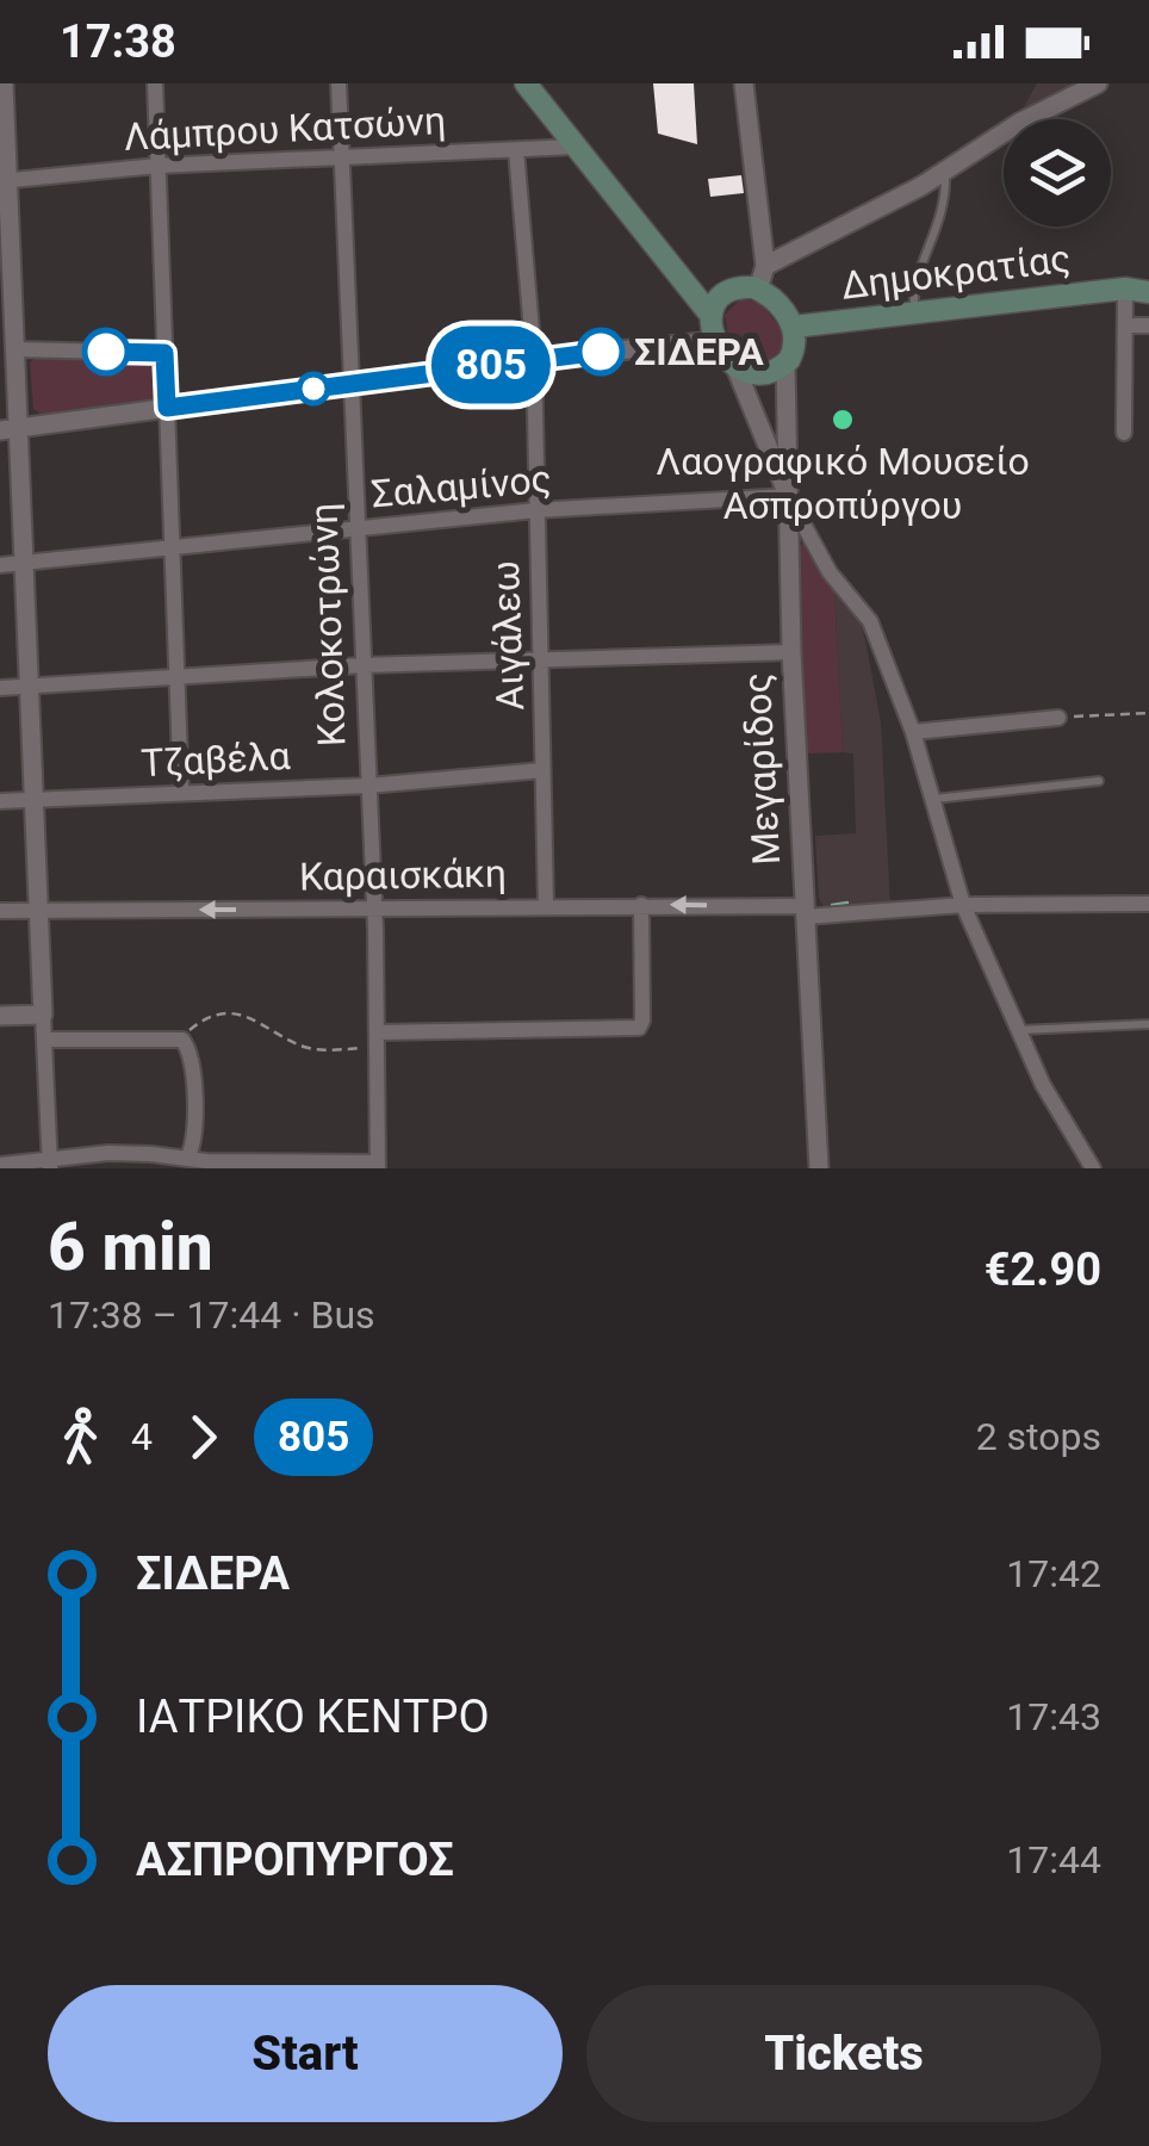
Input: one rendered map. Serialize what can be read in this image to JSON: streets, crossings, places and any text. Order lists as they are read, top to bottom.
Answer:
{
  "streets": {
    "main road": ["Δημοκρατίας"],
    "street": [
      "Λάμπρου Κατσώνη",
      "Σαλαμίνος",
      "Κολοκοτρώνη",
      "Αιγάλεω",
      "Τζαβέλα",
      "Μεγαρίδος",
      "Καραισκάκη"
    ]
  },
  "crossings": [
    ["Λάμπρου Κατσώνη", "Κολοκοτρώνη"],
    ["Λάμπρου Κατσώνη", "Αιγάλεω"],
    ["Δημοκρατίας", "Μεγαρίδος"],
    ["Σαλαμίνος", "Κολοκοτρώνη"],
    ["Σαλαμίνος", "Αιγάλεω"],
    ["Σαλαμίνος", "Μεγαρίδος"],
    ["Κολοκοτρώνη", "Τζαβέλα"],
    ["Κολοκοτρώνη", "Καραισκάκη"],
    ["Αιγάλεω", "Τζαβέλα"],
    ["Αιγάλεω", "Καραισκάκη"],
    ["Μεγαρίδος", "Καραισκάκη"]
  ],
  "one_way": ["Καραισκάκη"],
  "places": ["ΣΙΔΕΡΑ", "Λαογραφικό Μουσείο Ασπροπύργου"],
  "lines": ["bus line 805"],
  "page": {
    "status": "17:38",
    "on_map": "805",
    "heading": ["6 min", "17:38 – 17:44 · Bus", "€2.90"],
    "legs": ["4", "805", "2 stops"],
    "list": [
      {
        "name": "ΣΙΔΕΡΑ",
        "value": "17:42"
      },
      {
        "name": "ΙΑΤΡΙΚΟ ΚΕΝΤΡΟ",
        "value": "17:43"
      },
      {
        "name": "ΑΣΠΡΟΠΥΡΓΟΣ",
        "value": "17:44"
      }
    ],
    "buttons": ["Start", "Tickets"]
  }
}
